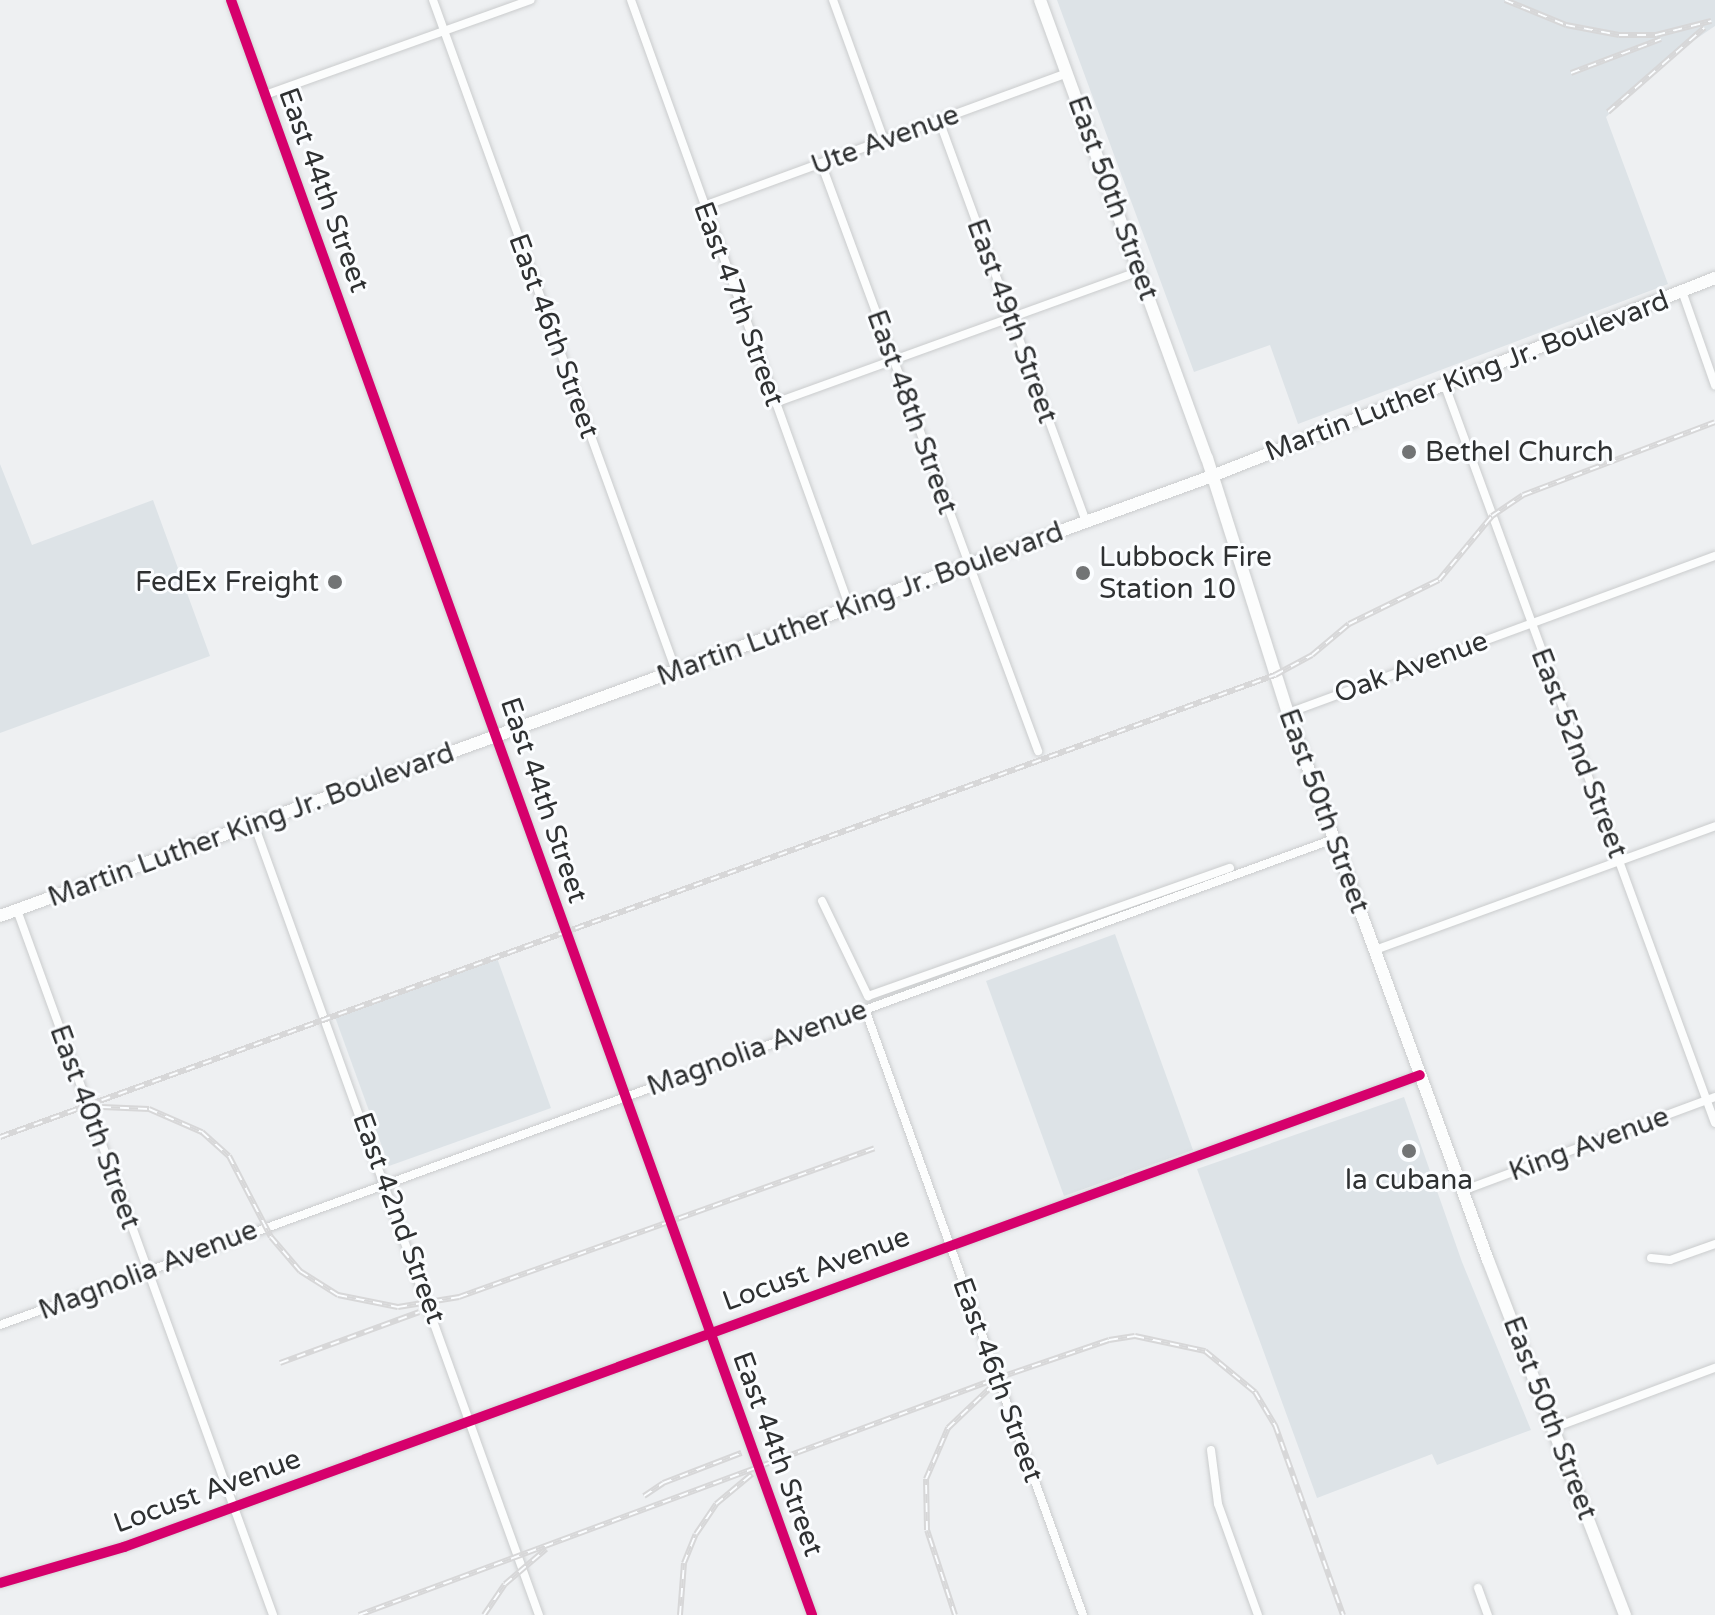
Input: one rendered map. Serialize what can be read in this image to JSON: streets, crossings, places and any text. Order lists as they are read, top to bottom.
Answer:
{
  "streets": {
    "main road": ["East 50th Street", "Martin Luther King Jr. Boulevard"],
    "street": [
      "Ute Avenue",
      "East 44th Street",
      "East 47th Street",
      "East 49th Street",
      "East 46th Street",
      "East 48th Street",
      "Oak Avenue",
      "East 52nd Street",
      "Magnolia Avenue",
      "East 40th Street",
      "King Avenue",
      "East 42nd Street",
      "Locust Avenue"
    ]
  },
  "crossings": [
    ["Ute Avenue", "East 50th Street"],
    ["Ute Avenue", "East 47th Street"],
    ["Ute Avenue", "East 49th Street"],
    ["Ute Avenue", "East 48th Street"],
    ["East 44th Street", "Martin Luther King Jr. Boulevard"],
    ["East 44th Street", "Magnolia Avenue"],
    ["East 44th Street", "Locust Avenue"],
    ["East 50th Street", "Martin Luther King Jr. Boulevard"],
    ["East 50th Street", "Oak Avenue"],
    ["East 50th Street", "Magnolia Avenue"],
    ["East 50th Street", "King Avenue"],
    ["East 50th Street", "Locust Avenue"],
    ["East 47th Street", "Martin Luther King Jr. Boulevard"],
    ["East 49th Street", "Martin Luther King Jr. Boulevard"],
    ["East 46th Street", "Martin Luther King Jr. Boulevard"],
    ["East 46th Street", "Magnolia Avenue"],
    ["East 46th Street", "Locust Avenue"],
    ["Martin Luther King Jr. Boulevard", "East 48th Street"],
    ["Martin Luther King Jr. Boulevard", "East 52nd Street"],
    ["Martin Luther King Jr. Boulevard", "East 40th Street"],
    ["Martin Luther King Jr. Boulevard", "East 42nd Street"],
    ["Oak Avenue", "East 52nd Street"],
    ["East 52nd Street", "King Avenue"],
    ["Magnolia Avenue", "East 40th Street"],
    ["Magnolia Avenue", "East 42nd Street"],
    ["East 40th Street", "Locust Avenue"],
    ["East 42nd Street", "Locust Avenue"]
  ],
  "places": [
    "Bethel Church",
    "Lubbock Fire Station 10",
    "FedEx Freight",
    "la cubana"
  ]
}
